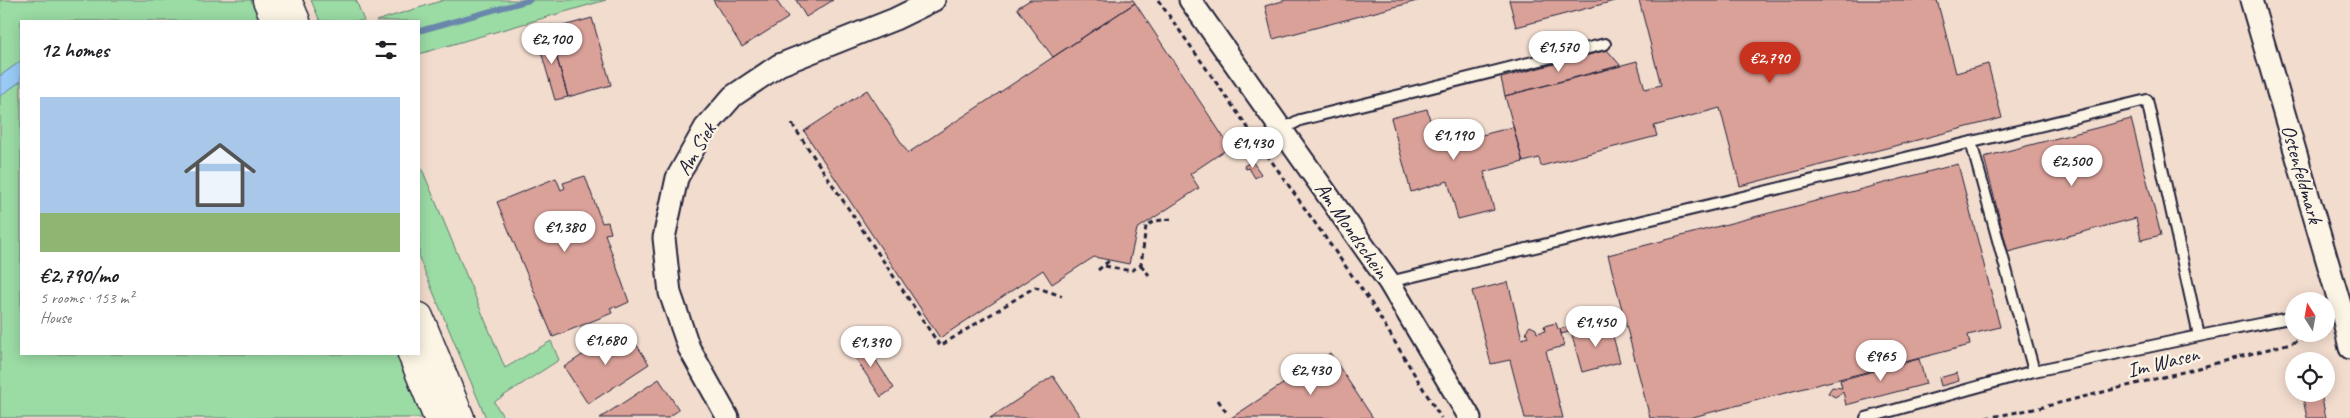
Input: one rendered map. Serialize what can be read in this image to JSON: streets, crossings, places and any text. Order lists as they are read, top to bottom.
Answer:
{
  "streets": {
    "street": ["Am Siek", "Ostenfeldmark", "Am Mondschein"],
    "path": ["Im Wasen"]
  },
  "crossings": [
    ["Ostenfeldmark", "Im Wasen"]
  ],
  "north": "top",
  "page": {
    "heading": "12 homes",
    "price": [
      "€2,100",
      "€1,570",
      "€2,790",
      "€1,190",
      "€1,430",
      "€2,500",
      "€1,380",
      "€1,450",
      "€1,680",
      "€1,390",
      "€965",
      "€2,430"
    ],
    "list": [
      {
        "name": "€2,790/mo",
        "note": "5 rooms · 153 m² · House"
      }
    ]
  }
}
